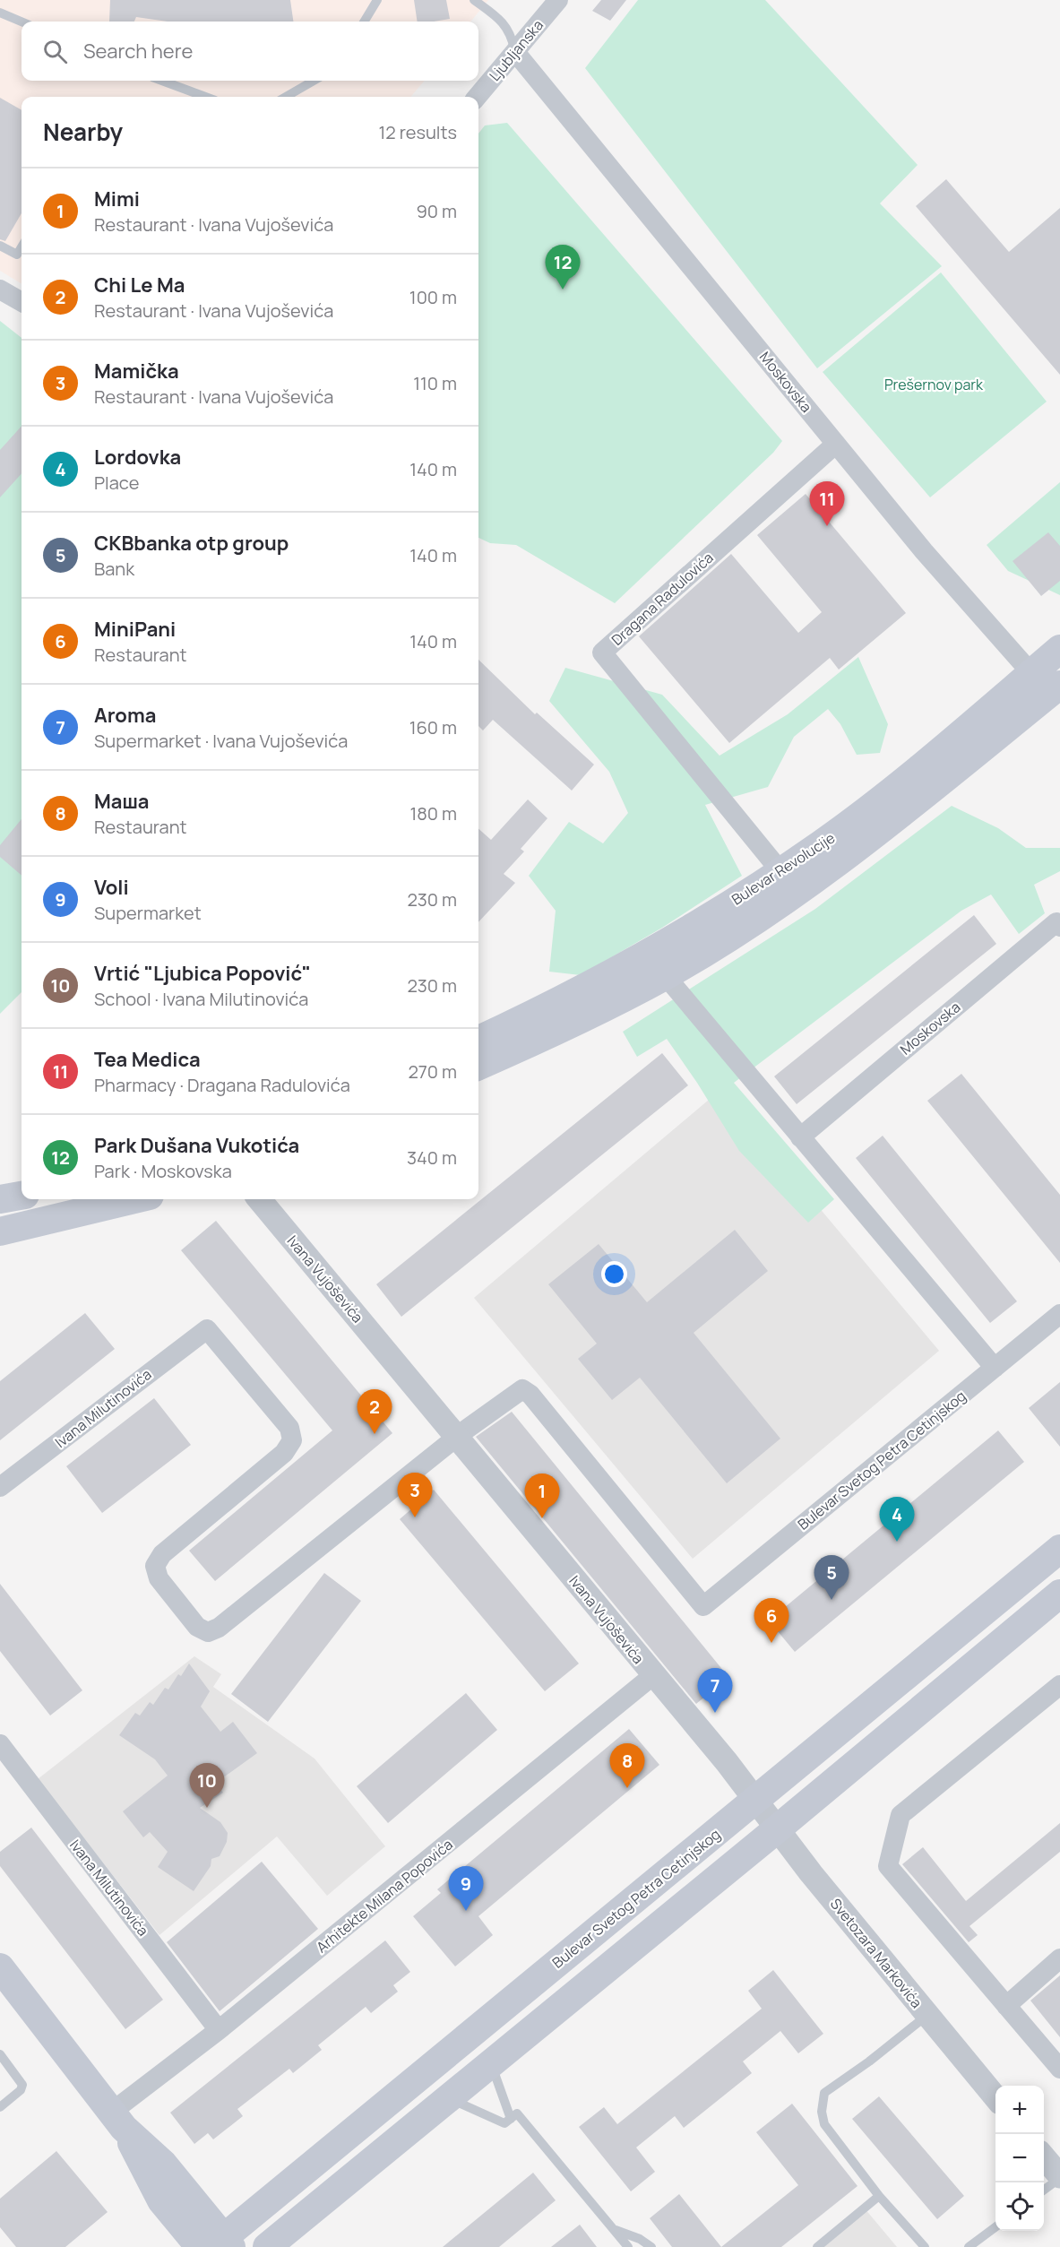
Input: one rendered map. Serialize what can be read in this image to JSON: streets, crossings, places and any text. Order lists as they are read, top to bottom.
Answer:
{
  "streets": {
    "main road": ["Bulevar Revolucije", "Bulevar Svetog Petra Cetinjskog"],
    "street": [
      "Ljubljanska",
      "Moskovska",
      "Dragana Radulovića",
      "Ivana Vujoševića",
      "Ivana Milutinovića",
      "Arhitekte Milana Popovića",
      "Svetozara Markovića"
    ]
  },
  "crossings": [
    ["Ljubljanska", "Moskovska"],
    ["Moskovska", "Dragana Radulovića"],
    ["Moskovska", "Bulevar Revolucije"],
    ["Dragana Radulovića", "Bulevar Revolucije"],
    ["Ivana Vujoševića", "Ivana Milutinovića"],
    ["Ivana Vujoševića", "Bulevar Svetog Petra Cetinjskog"],
    ["Ivana Vujoševića", "Arhitekte Milana Popovića"],
    ["Ivana Vujoševića", "Svetozara Markovića"],
    ["Ivana Milutinovića", "Bulevar Svetog Petra Cetinjskog"],
    ["Ivana Milutinovića", "Arhitekte Milana Popovića"],
    ["Bulevar Svetog Petra Cetinjskog", "Svetozara Markovića"]
  ],
  "parks": ["Prešernov park"],
  "page": {
    "search": "Search here",
    "heading": ["Nearby", "12 results"],
    "list": [
      {
        "mark": "1",
        "name": "Mimi",
        "note": "Restaurant · Ivana Vujoševića",
        "value": "90 m"
      },
      {
        "mark": "2",
        "name": "Chi Le Ma",
        "note": "Restaurant · Ivana Vujoševića",
        "value": "100 m"
      },
      {
        "mark": "3",
        "name": "Mamička",
        "note": "Restaurant · Ivana Vujoševića",
        "value": "110 m"
      },
      {
        "mark": "4",
        "name": "Lordovka",
        "note": "Place",
        "value": "140 m"
      },
      {
        "mark": "5",
        "name": "CKBbanka otp group",
        "note": "Bank",
        "value": "140 m"
      },
      {
        "mark": "6",
        "name": "MiniPani",
        "note": "Restaurant",
        "value": "140 m"
      },
      {
        "mark": "7",
        "name": "Aroma",
        "note": "Supermarket · Ivana Vujoševića",
        "value": "160 m"
      },
      {
        "mark": "8",
        "name": "Маша",
        "note": "Restaurant",
        "value": "180 m"
      },
      {
        "mark": "9",
        "name": "Voli",
        "note": "Supermarket",
        "value": "230 m"
      },
      {
        "mark": "10",
        "name": "Vrtić \"Ljubica Popović\"",
        "note": "School · Ivana Milutinovića",
        "value": "230 m"
      },
      {
        "mark": "11",
        "name": "Tea Medica",
        "note": "Pharmacy · Dragana Radulovića",
        "value": "270 m"
      },
      {
        "mark": "12",
        "name": "Park Dušana Vukotića",
        "note": "Park · Moskovska",
        "value": "340 m"
      }
    ],
    "pins": [
      "12",
      "11",
      "2",
      "3",
      "1",
      "4",
      "5",
      "6",
      "7",
      "8",
      "10",
      "9"
    ],
    "map_buttons": ["+", "−"]
  }
}
